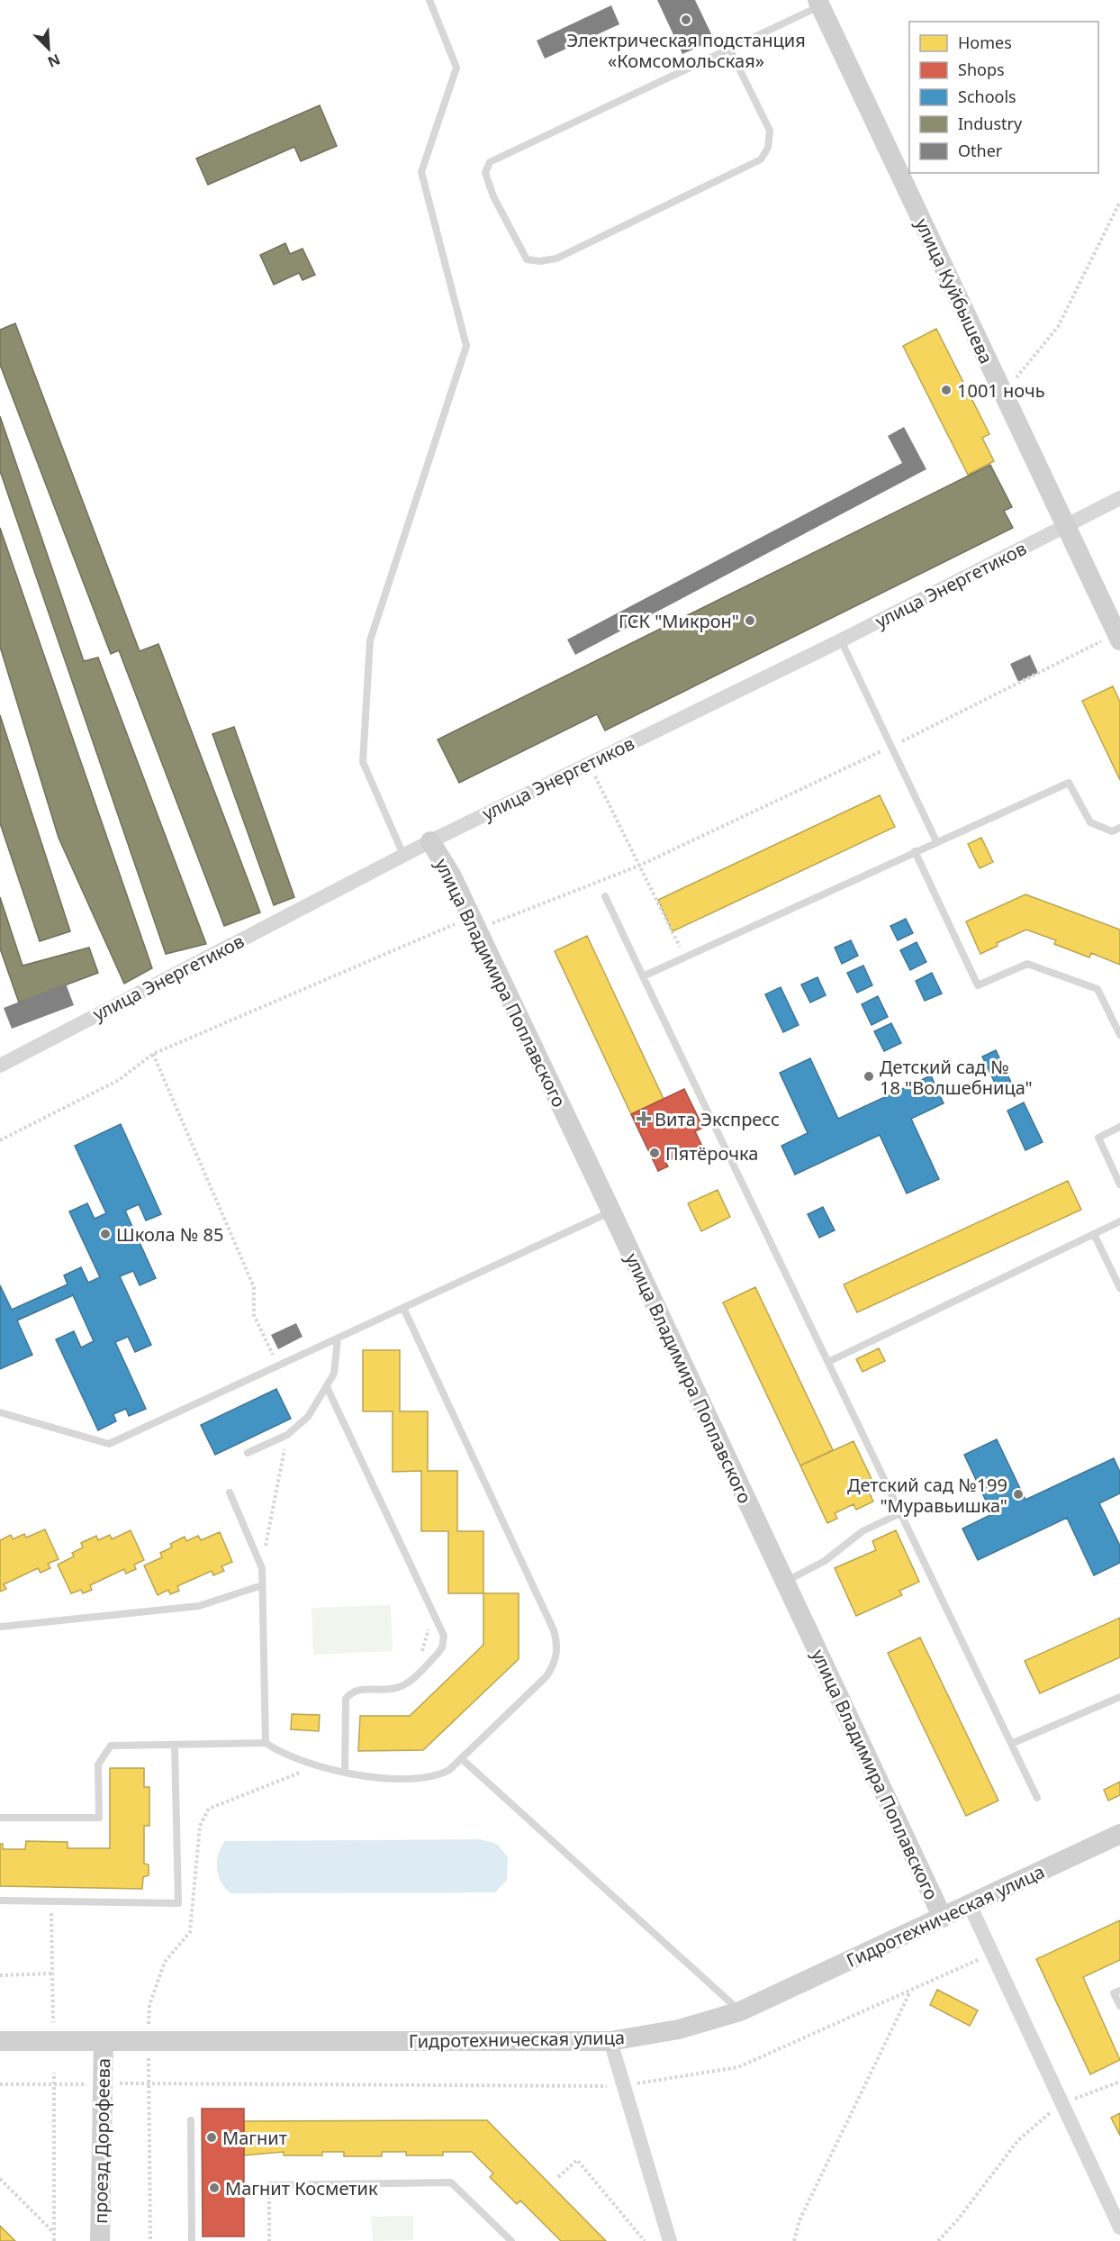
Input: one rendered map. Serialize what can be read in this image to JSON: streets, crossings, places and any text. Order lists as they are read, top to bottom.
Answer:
{
  "streets": {
    "main road": [
      "улица Куйбышева",
      "улица Владимира Поплавского",
      "Гидротехническая улица",
      "проезд Дорофеева"
    ],
    "street": ["улица Энергетиков"]
  },
  "crossings": [
    ["улица Куйбышева", "улица Энергетиков"],
    ["улица Энергетиков", "улица Владимира Поплавского"],
    ["улица Владимира Поплавского", "Гидротехническая улица"],
    ["Гидротехническая улица", "проезд Дорофеева"]
  ],
  "places": {
    "other": [
      "Электрическая подстанция «Комсомольская»",
      "1001 ночь",
      "ГСК \"Микрон\"",
      "Детский сад № 18 \"Волшебница\"",
      "Пятёрочка",
      "Школа № 85",
      "Детский сад №199 \"Муравьишка\"",
      "Магнит",
      "Магнит Косметик"
    ],
    "health": ["Вита Экспресс"]
  },
  "legend": [
    "Homes",
    "Shops",
    "Schools",
    "Industry",
    "Other"
  ],
  "north": "bottom right"
}
